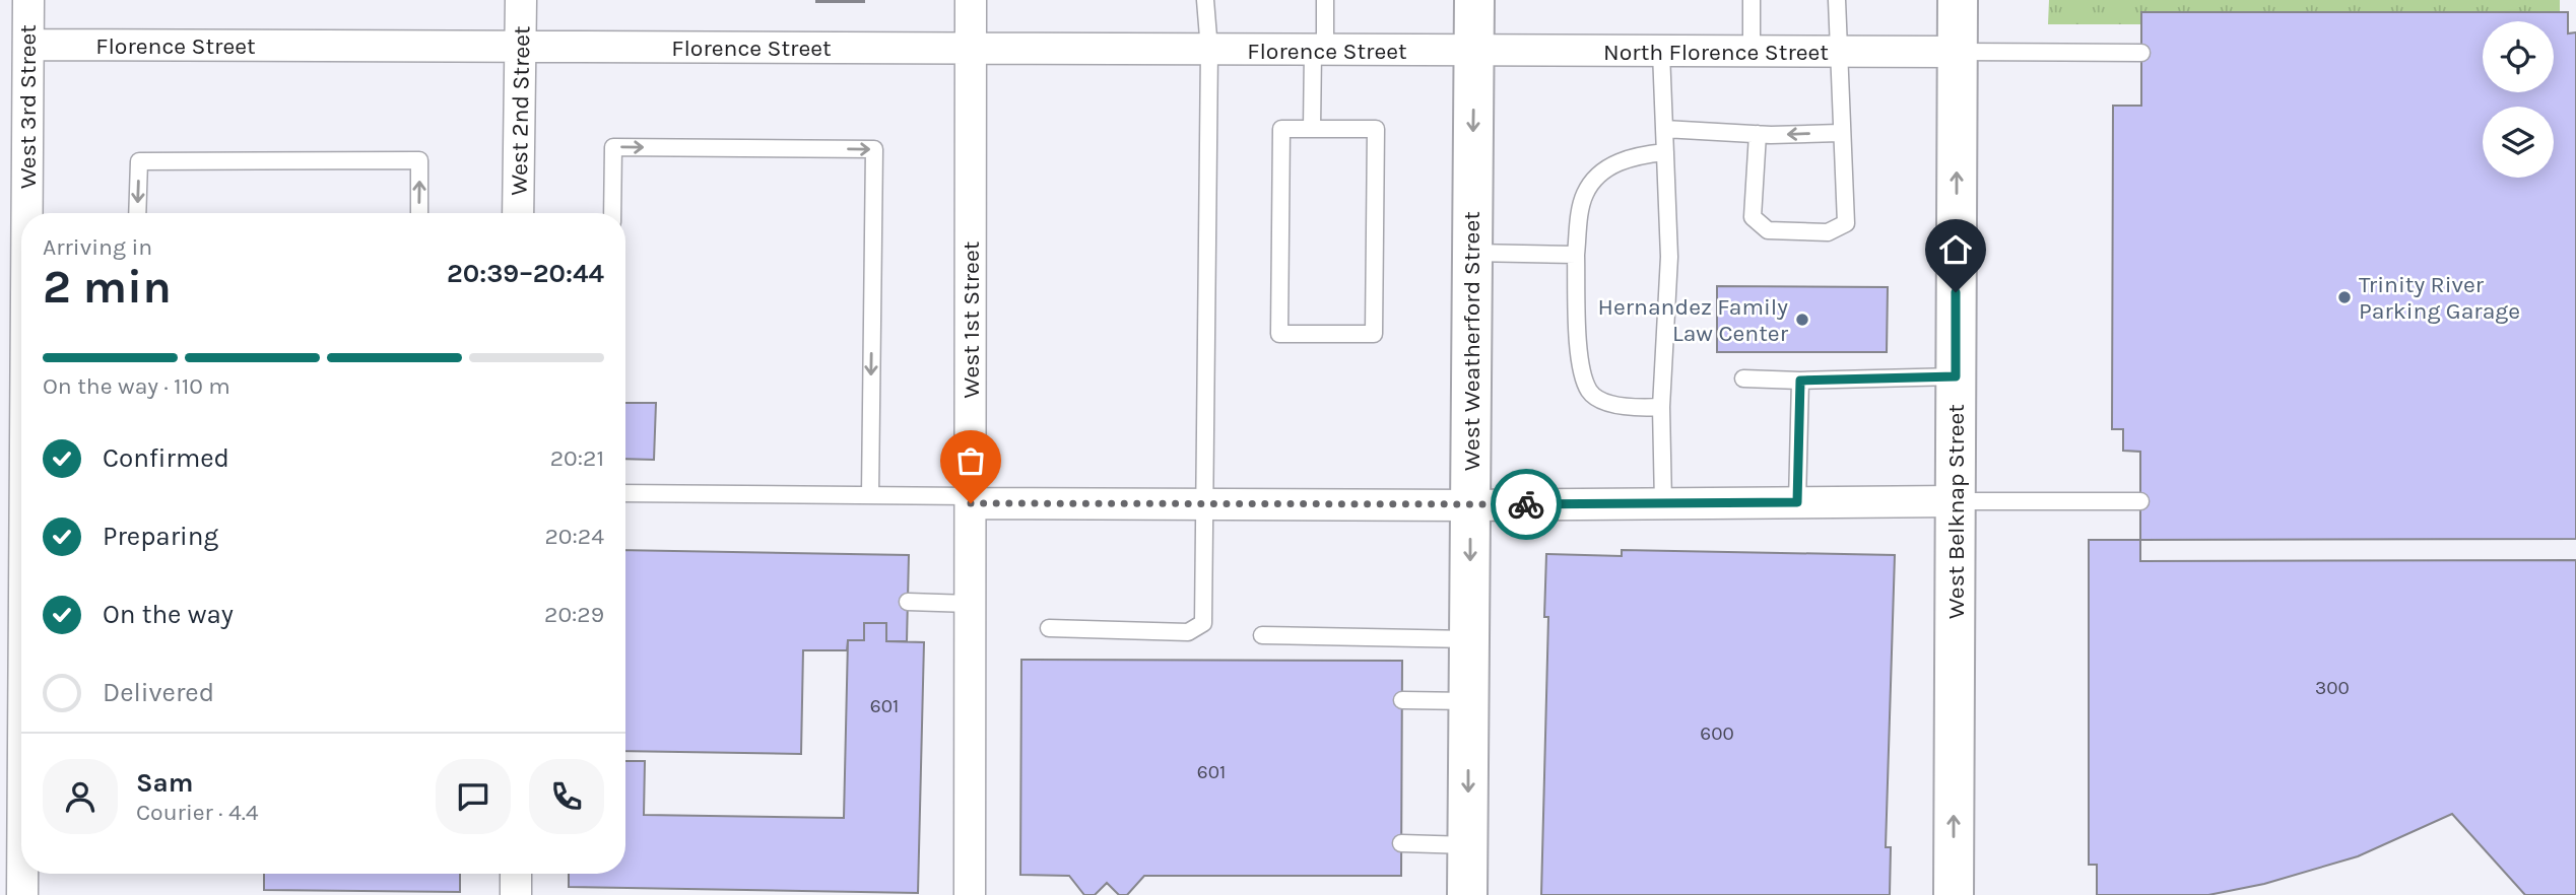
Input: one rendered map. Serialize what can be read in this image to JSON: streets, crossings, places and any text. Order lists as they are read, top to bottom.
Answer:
{
  "streets": {
    "main road": ["West Weatherford Street", "West Belknap Street"],
    "street": [
      "Florence Street",
      "North Florence Street",
      "West 3rd Street",
      "West 2nd Street",
      "West 1st Street"
    ]
  },
  "crossings": [
    ["Florence Street", "North Florence Street"],
    ["Florence Street", "West 3rd Street"],
    ["Florence Street", "West 2nd Street"],
    ["Florence Street", "West 1st Street"],
    ["Florence Street", "West Weatherford Street"],
    ["North Florence Street", "West Weatherford Street"],
    ["North Florence Street", "West Belknap Street"]
  ],
  "one_way": ["West Weatherford Street", "West Belknap Street"],
  "places": ["Trinity River Parking Garage", "Hernandez Family Law Center"],
  "house_numbers": [
    "300",
    "601",
    "600",
    "601"
  ],
  "page": {
    "heading": ["2 min", "Arriving in", "20:39–20:44"],
    "panel": ["Sam", "Courier · 4.4"],
    "bar": "On the way · 110 m",
    "list": [
      ["Confirmed", "20:21"],
      ["Preparing", "20:24"],
      ["On the way", "20:29"],
      "Delivered"
    ]
  }
}
